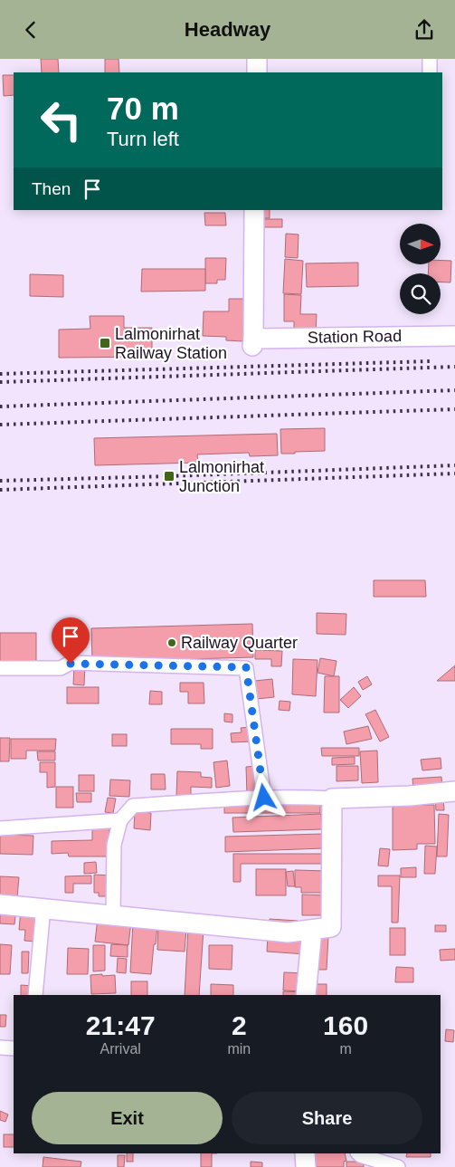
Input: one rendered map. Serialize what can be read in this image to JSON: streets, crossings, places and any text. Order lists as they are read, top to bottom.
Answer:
{
  "streets": {
    "main road": ["Station Road"]
  },
  "places": {
    "transit": ["Lalmonirhat Railway Station", "Lalmonirhat Junction"],
    "other": ["Railway Quarter"]
  },
  "north": "right",
  "page": {
    "header": "Headway",
    "turn": ["70 m", "Turn left"],
    "then": "Then",
    "eta": [
      "21:47",
      "Arrival",
      "2",
      "min",
      "160",
      "m"
    ],
    "buttons": ["Exit", "Share"]
  }
}
